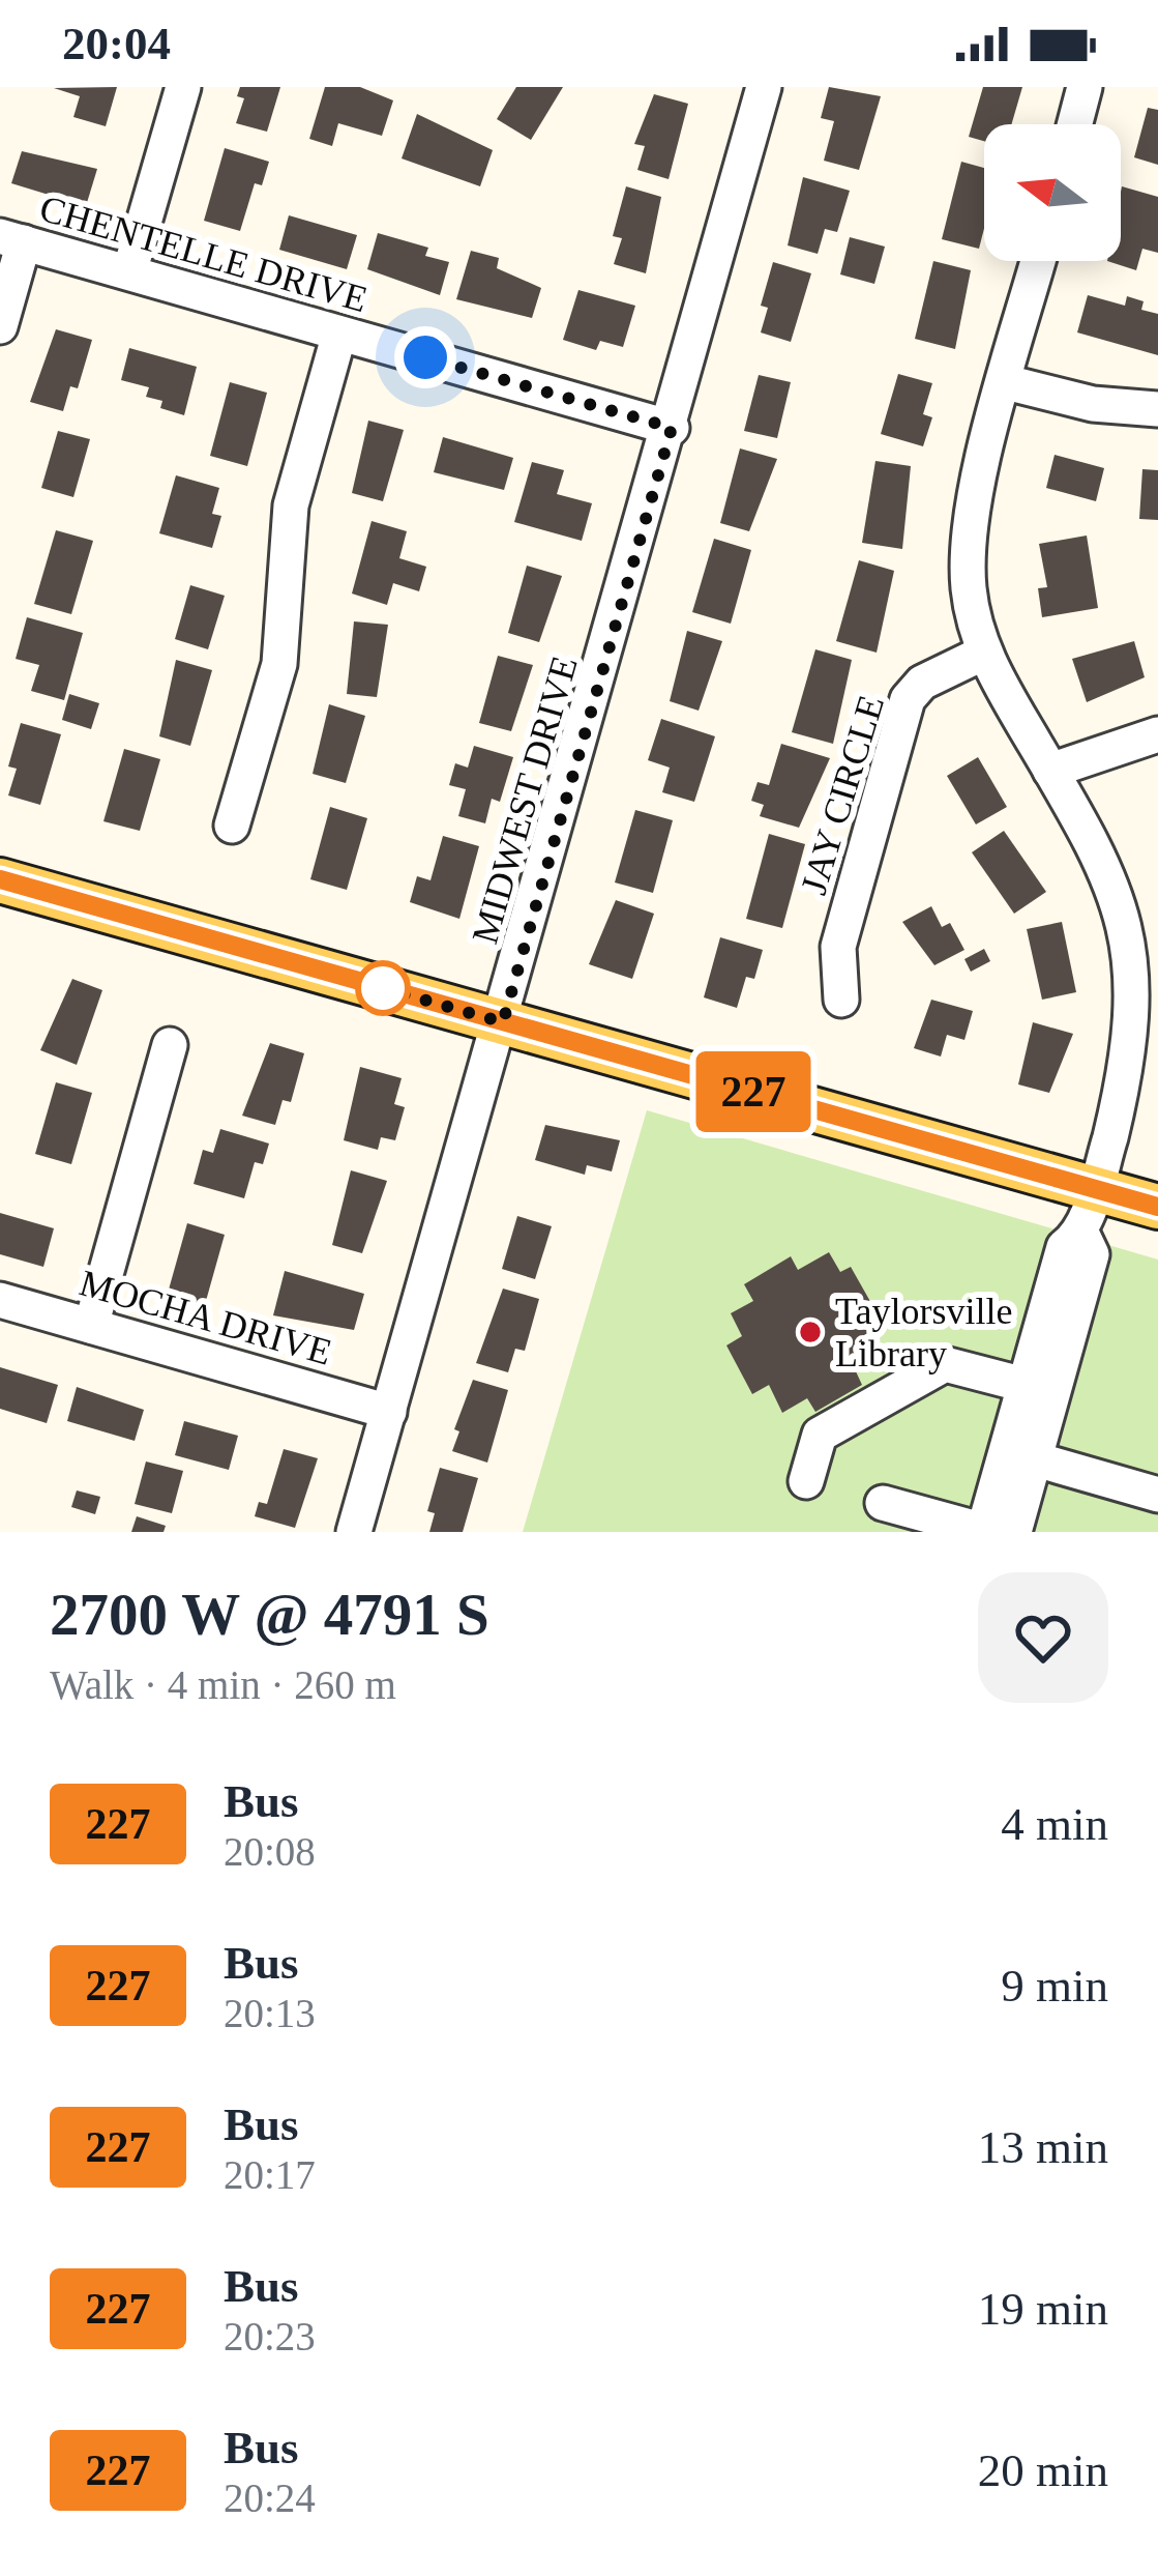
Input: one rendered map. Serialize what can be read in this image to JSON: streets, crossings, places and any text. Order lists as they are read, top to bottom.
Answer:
{
  "streets": {
    "street": [
      "CHENTELLE DRIVE",
      "JAY CIRCLE",
      "MIDWEST DRIVE",
      "MOCHA DRIVE"
    ]
  },
  "crossings": [
    ["CHENTELLE DRIVE", "MIDWEST DRIVE"],
    ["MIDWEST DRIVE", "MOCHA DRIVE"]
  ],
  "places": ["Taylorsville Library"],
  "lines": ["bus line 227"],
  "north": "left",
  "page": {
    "status": "20:04",
    "on_map": "227",
    "heading": ["2700 W @ 4791 S", "Walk · 4 min · 260 m"],
    "list": [
      {
        "mark": "227",
        "name": "Bus",
        "note": "20:08",
        "value": "4 min"
      },
      {
        "mark": "227",
        "name": "Bus",
        "note": "20:13",
        "value": "9 min"
      },
      {
        "mark": "227",
        "name": "Bus",
        "note": "20:17",
        "value": "13 min"
      },
      {
        "mark": "227",
        "name": "Bus",
        "note": "20:23",
        "value": "19 min"
      },
      {
        "mark": "227",
        "name": "Bus",
        "note": "20:24",
        "value": "20 min"
      }
    ]
  }
}
